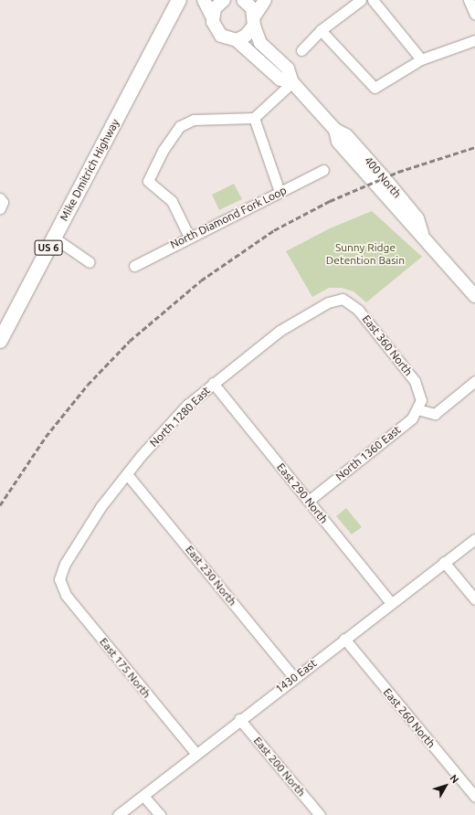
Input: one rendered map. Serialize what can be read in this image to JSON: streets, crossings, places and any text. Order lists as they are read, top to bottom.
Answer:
{
  "streets": {
    "highway": ["Mike Dmitrich Highway", "US 6"],
    "main road": ["400 North"],
    "street": [
      "North Diamond Fork Loop",
      "East 360 North",
      "North 1280 East",
      "North 1360 East",
      "East 290 North",
      "East 230 North",
      "East 175 North",
      "1430 East",
      "East 260 North",
      "East 200 North"
    ]
  },
  "crossings": [
    ["East 360 North", "North 1280 East"],
    ["East 360 North", "North 1360 East"],
    ["North 1280 East", "East 290 North"],
    ["North 1280 East", "East 230 North"],
    ["North 1280 East", "East 175 North"],
    ["North 1360 East", "East 290 North"],
    ["East 290 North", "1430 East"],
    ["East 230 North", "1430 East"],
    ["East 175 North", "1430 East"],
    ["1430 East", "East 260 North"],
    ["1430 East", "East 200 North"]
  ],
  "parks": ["Sunny Ridge Detention Basin"],
  "north": "top right"
}
